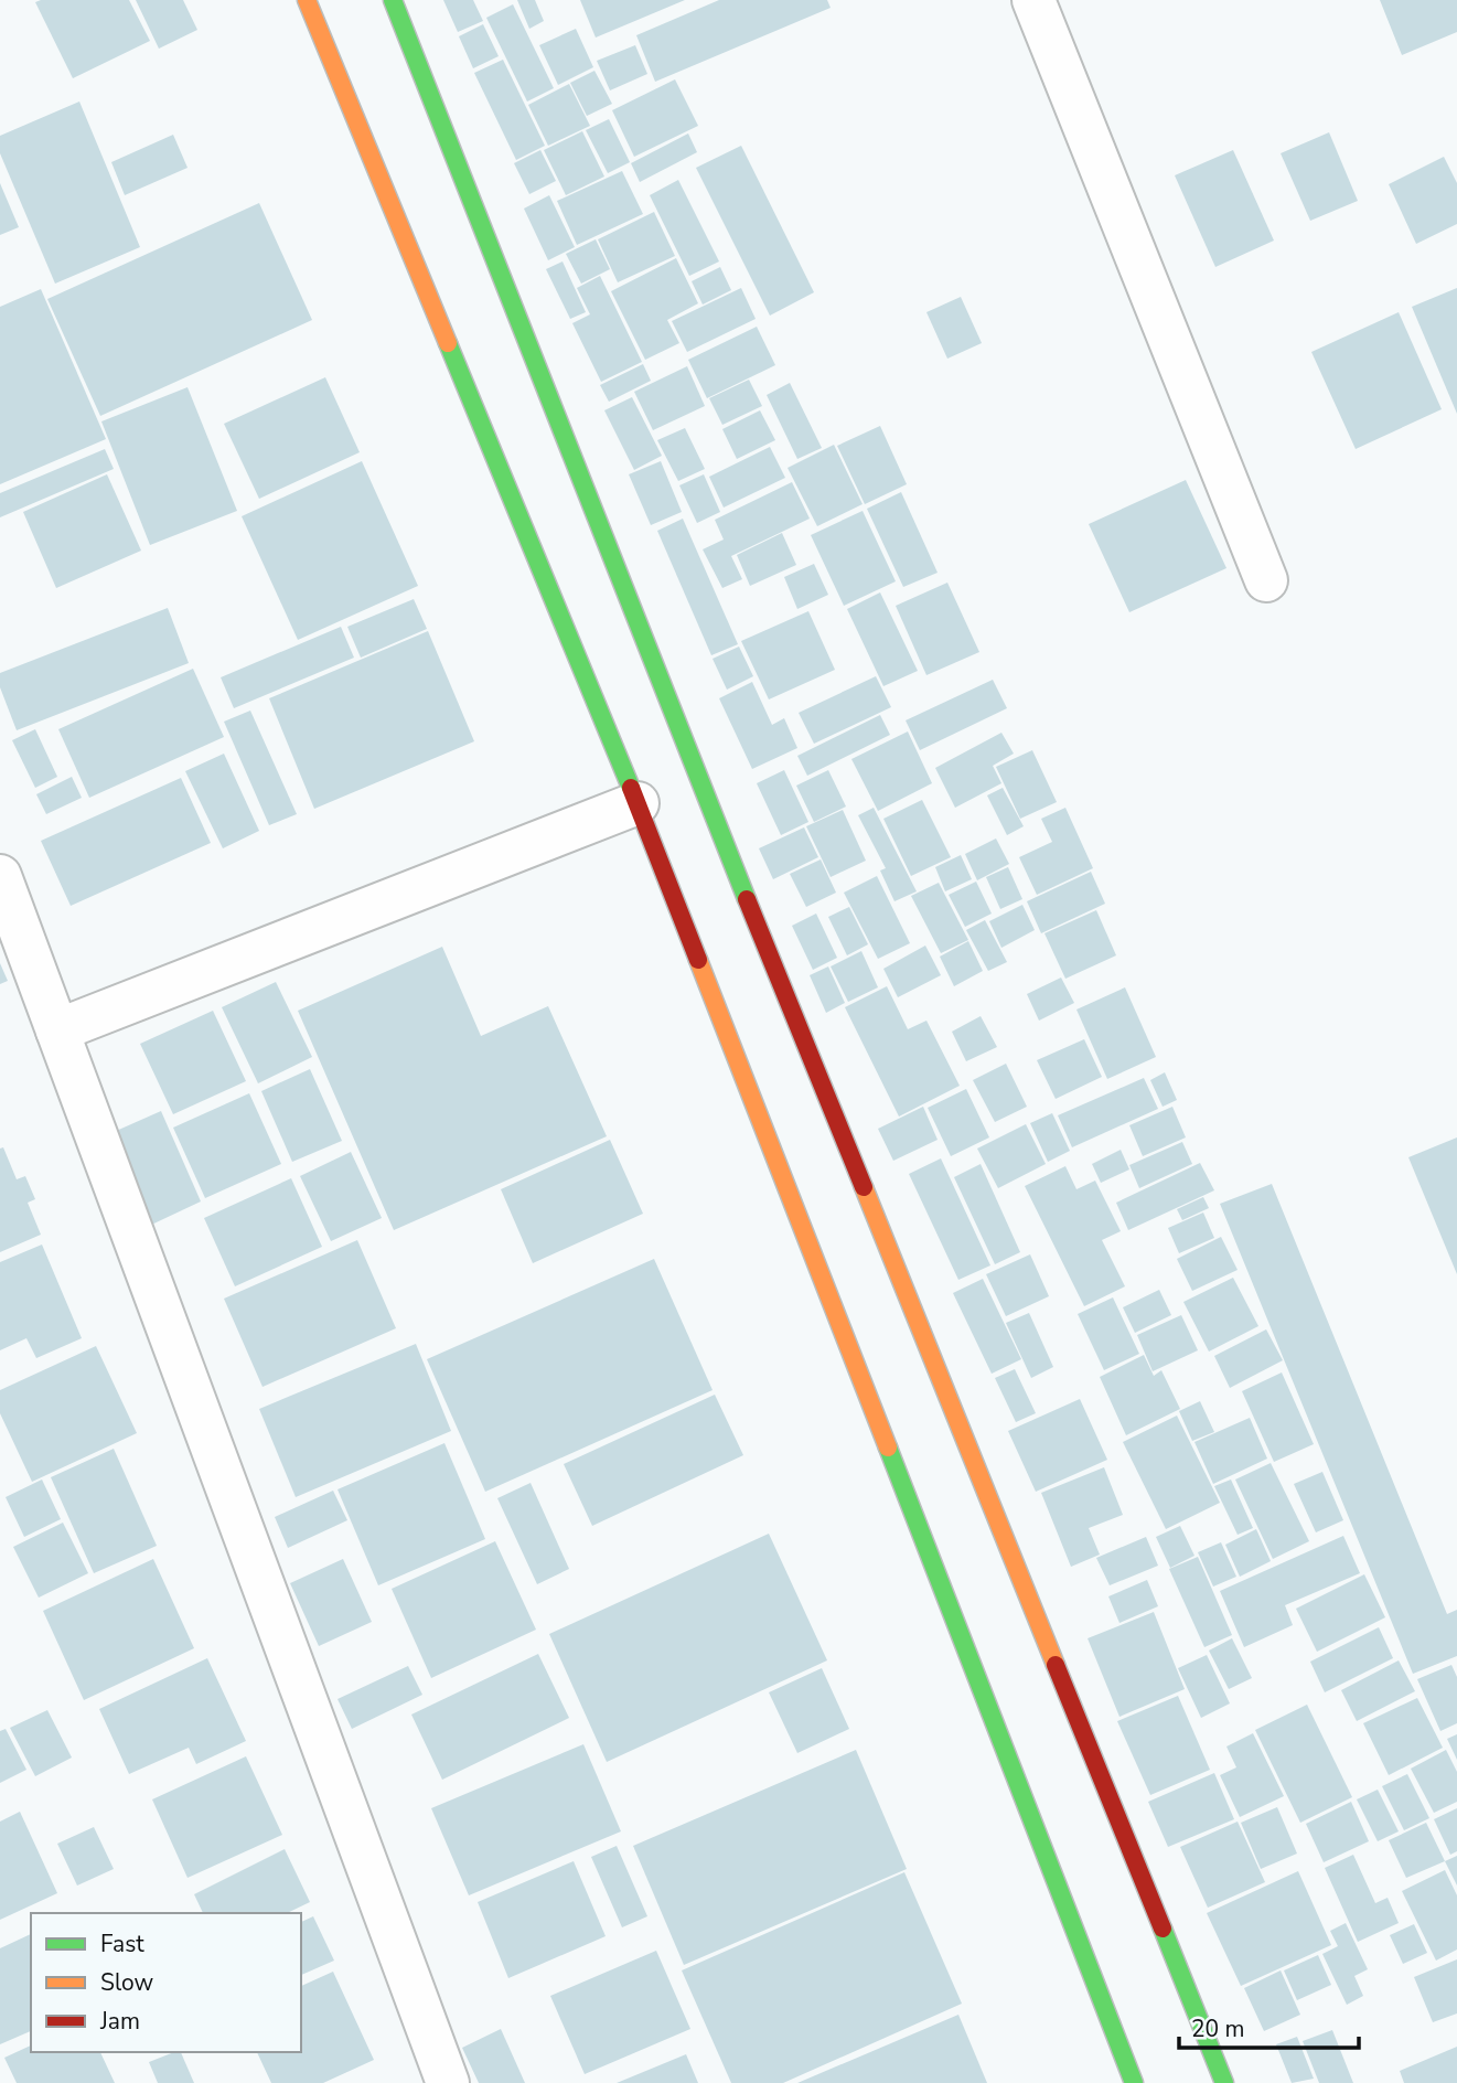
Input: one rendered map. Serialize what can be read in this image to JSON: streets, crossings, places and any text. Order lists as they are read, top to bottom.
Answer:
{
  "legend": ["Fast", "Slow", "Jam"],
  "scale_bar": "20 m"
}
